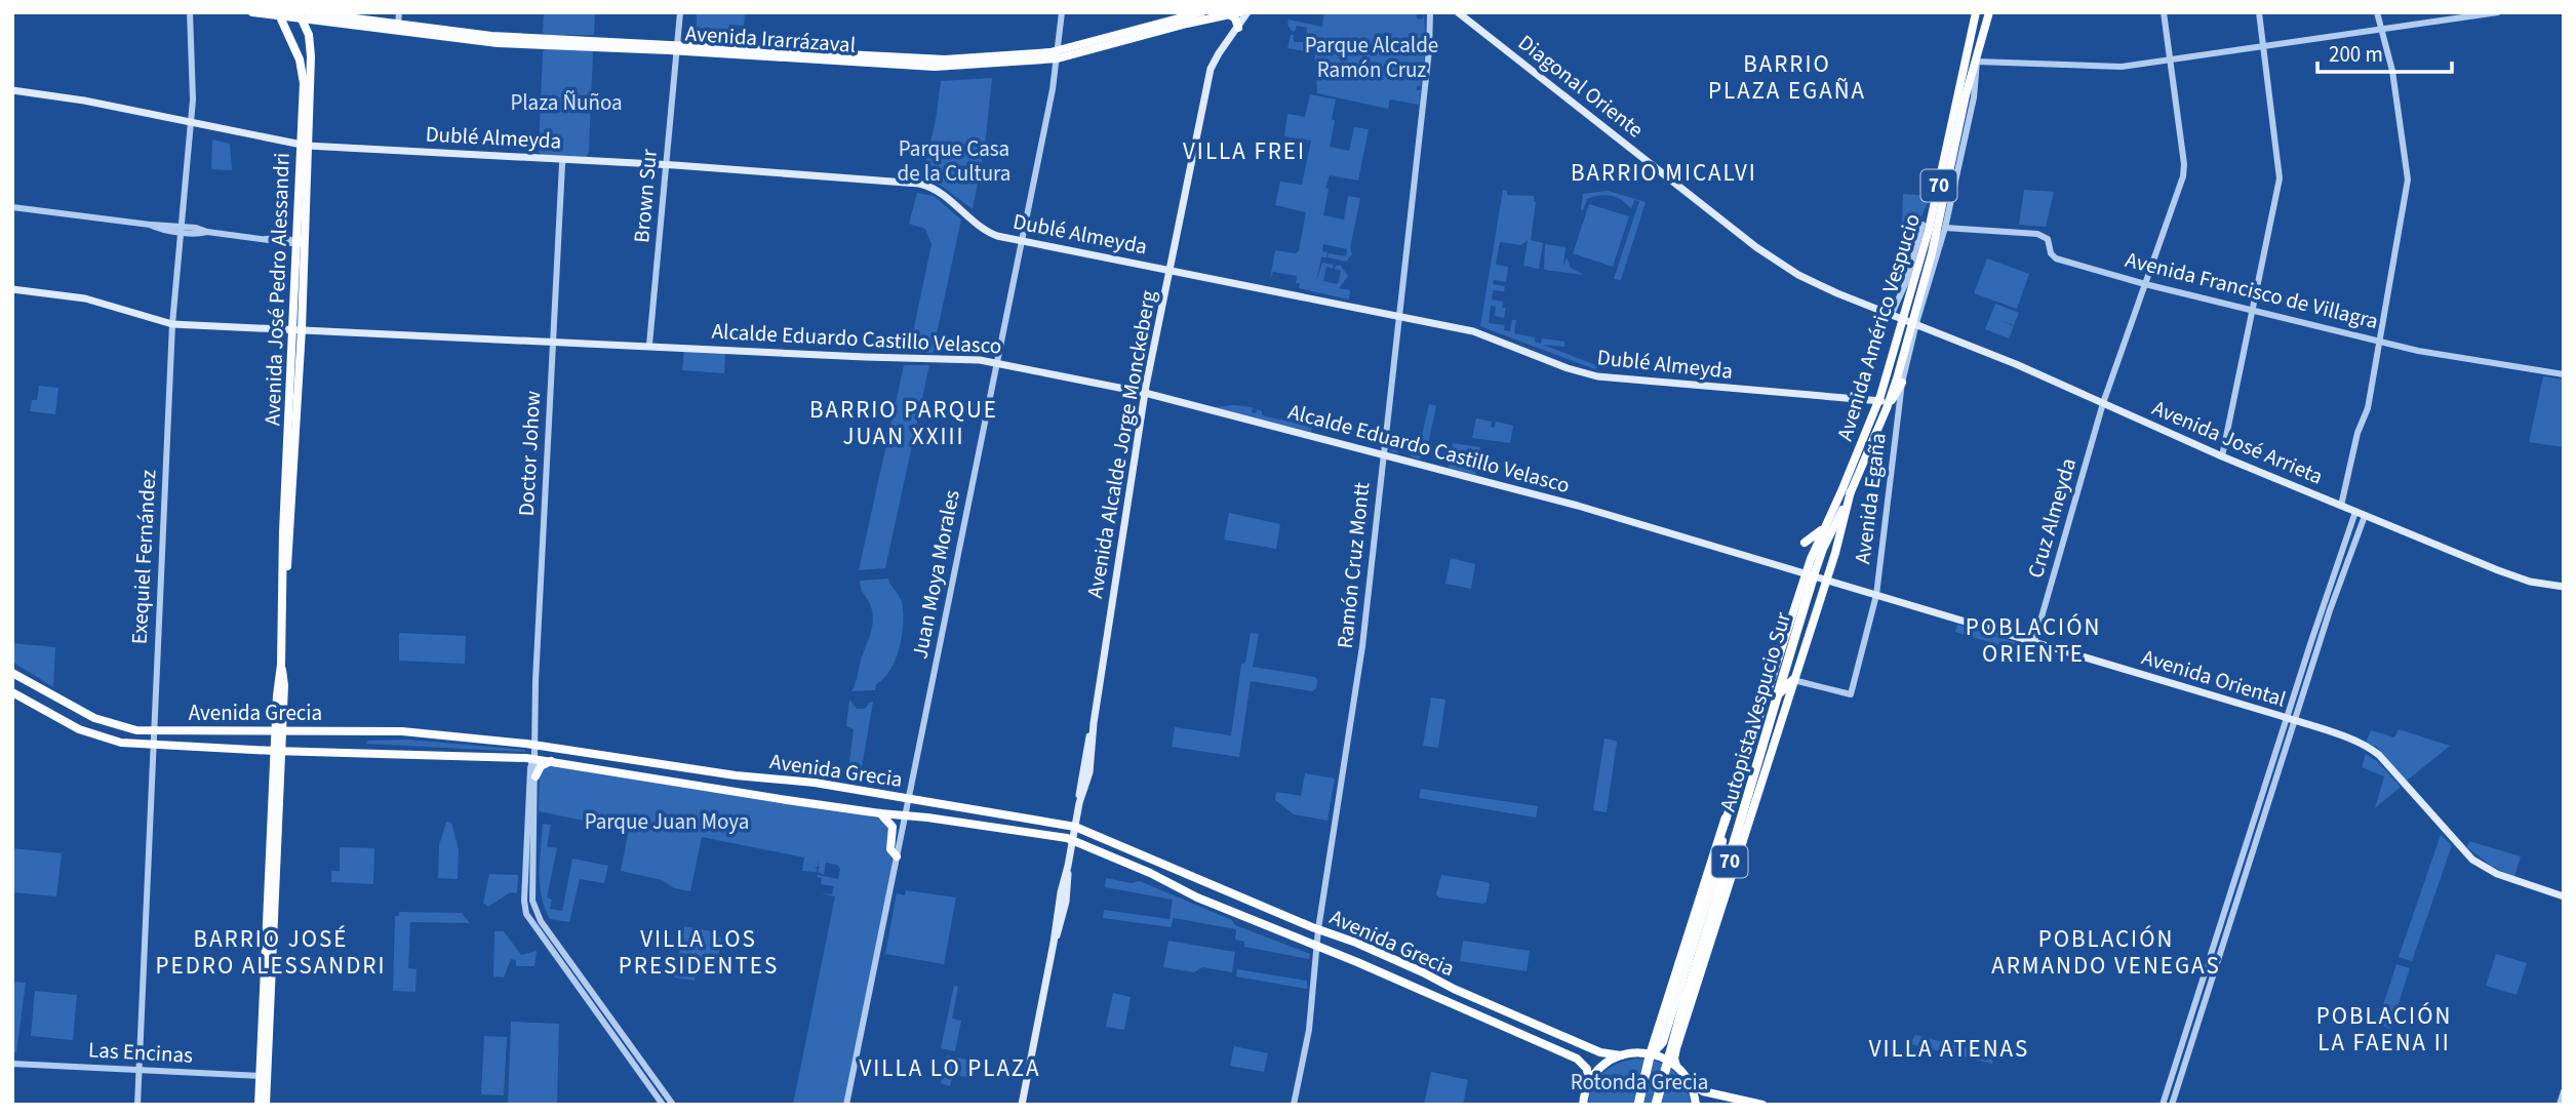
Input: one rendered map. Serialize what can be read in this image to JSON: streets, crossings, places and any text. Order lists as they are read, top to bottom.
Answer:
{
  "streets": {
    "highway": ["70", "Autopista Vespucio Sur"],
    "main road": [
      "Avenida Irarrázaval",
      "Diagonal Oriente",
      "Dublé Almeyda",
      "Avenida José Pedro Alessandri",
      "Avenida Américo Vespucio",
      "Alcalde Eduardo Castillo Velasco",
      "Avenida José Arrieta",
      "Avenida Alcalde Jorge Monckeberg",
      "Avenida Egaña",
      "Avenida Oriental",
      "Avenida Grecia"
    ],
    "street": [
      "Brown Sur",
      "Avenida Francisco de Villagra",
      "Doctor Johow",
      "Cruz Almeyda",
      "Exequiel Fernández",
      "Ramón Cruz Montt",
      "Juan Moya Morales",
      "Las Encinas"
    ]
  },
  "crossings": [
    ["Avenida Irarrázaval", "Brown Sur"],
    ["Avenida Irarrázaval", "Avenida José Pedro Alessandri"],
    ["Avenida Irarrázaval", "Juan Moya Morales"],
    ["Diagonal Oriente", "Avenida Américo Vespucio"],
    ["Diagonal Oriente", "Avenida José Arrieta"],
    ["Dublé Almeyda", "Brown Sur"],
    ["Dublé Almeyda", "Avenida José Pedro Alessandri"],
    ["Dublé Almeyda", "Avenida Américo Vespucio"],
    ["Dublé Almeyda", "Avenida Alcalde Jorge Monckeberg"],
    ["Dublé Almeyda", "Doctor Johow"],
    ["Dublé Almeyda", "Exequiel Fernández"],
    ["Dublé Almeyda", "Ramón Cruz Montt"],
    ["Dublé Almeyda", "Juan Moya Morales"],
    ["70", "Avenida Américo Vespucio"],
    ["Brown Sur", "Alcalde Eduardo Castillo Velasco"],
    ["Avenida José Pedro Alessandri", "Alcalde Eduardo Castillo Velasco"],
    ["Avenida José Pedro Alessandri", "Avenida Grecia"],
    ["Avenida José Pedro Alessandri", "Las Encinas"],
    ["Avenida Francisco de Villagra", "Avenida Egaña"],
    ["Avenida Francisco de Villagra", "Cruz Almeyda"],
    ["Avenida Américo Vespucio", "Alcalde Eduardo Castillo Velasco"],
    ["Avenida Américo Vespucio", "Avenida José Arrieta"],
    ["Avenida Américo Vespucio", "Avenida Egaña"],
    ["Avenida Américo Vespucio", "Avenida Oriental"],
    ["Avenida Américo Vespucio", "Autopista Vespucio Sur"],
    ["Alcalde Eduardo Castillo Velasco", "Avenida Alcalde Jorge Monckeberg"],
    ["Alcalde Eduardo Castillo Velasco", "Doctor Johow"],
    ["Alcalde Eduardo Castillo Velasco", "Exequiel Fernández"],
    ["Alcalde Eduardo Castillo Velasco", "Ramón Cruz Montt"],
    ["Alcalde Eduardo Castillo Velasco", "Juan Moya Morales"],
    ["Alcalde Eduardo Castillo Velasco", "Avenida Oriental"],
    ["Alcalde Eduardo Castillo Velasco", "Autopista Vespucio Sur"],
    ["Avenida José Arrieta", "Avenida Egaña"],
    ["Avenida José Arrieta", "Cruz Almeyda"],
    ["Avenida Alcalde Jorge Monckeberg", "Avenida Grecia"],
    ["Doctor Johow", "Avenida Grecia"],
    ["Avenida Egaña", "Avenida Oriental"],
    ["Cruz Almeyda", "Avenida Oriental"],
    ["Exequiel Fernández", "Avenida Grecia"],
    ["Exequiel Fernández", "Las Encinas"],
    ["Ramón Cruz Montt", "Avenida Grecia"],
    ["Juan Moya Morales", "Avenida Grecia"],
    ["Avenida Oriental", "Autopista Vespucio Sur"]
  ],
  "districts": [
    "BARRIO PLAZA EGAÑA",
    "VILLA FREI",
    "BARRIO MICALVI",
    "BARRIO PARQUE JUAN XXIII",
    "POBLACIÓN ORIENTE",
    "BARRIO JOSÉ PEDRO ALESSANDRI",
    "VILLA LOS PRESIDENTES",
    "POBLACIÓN ARMANDO VENEGAS",
    "POBLACIÓN LA FAENA II",
    "VILLA ATENAS",
    "VILLA LO PLAZA"
  ],
  "parks": [
    "Parque Alcalde Ramón Cruz",
    "Plaza Ñuñoa",
    "Parque Casa de la Cultura",
    "Parque Juan Moya",
    "Rotonda Grecia"
  ],
  "scale_bar": "200 m"
}
